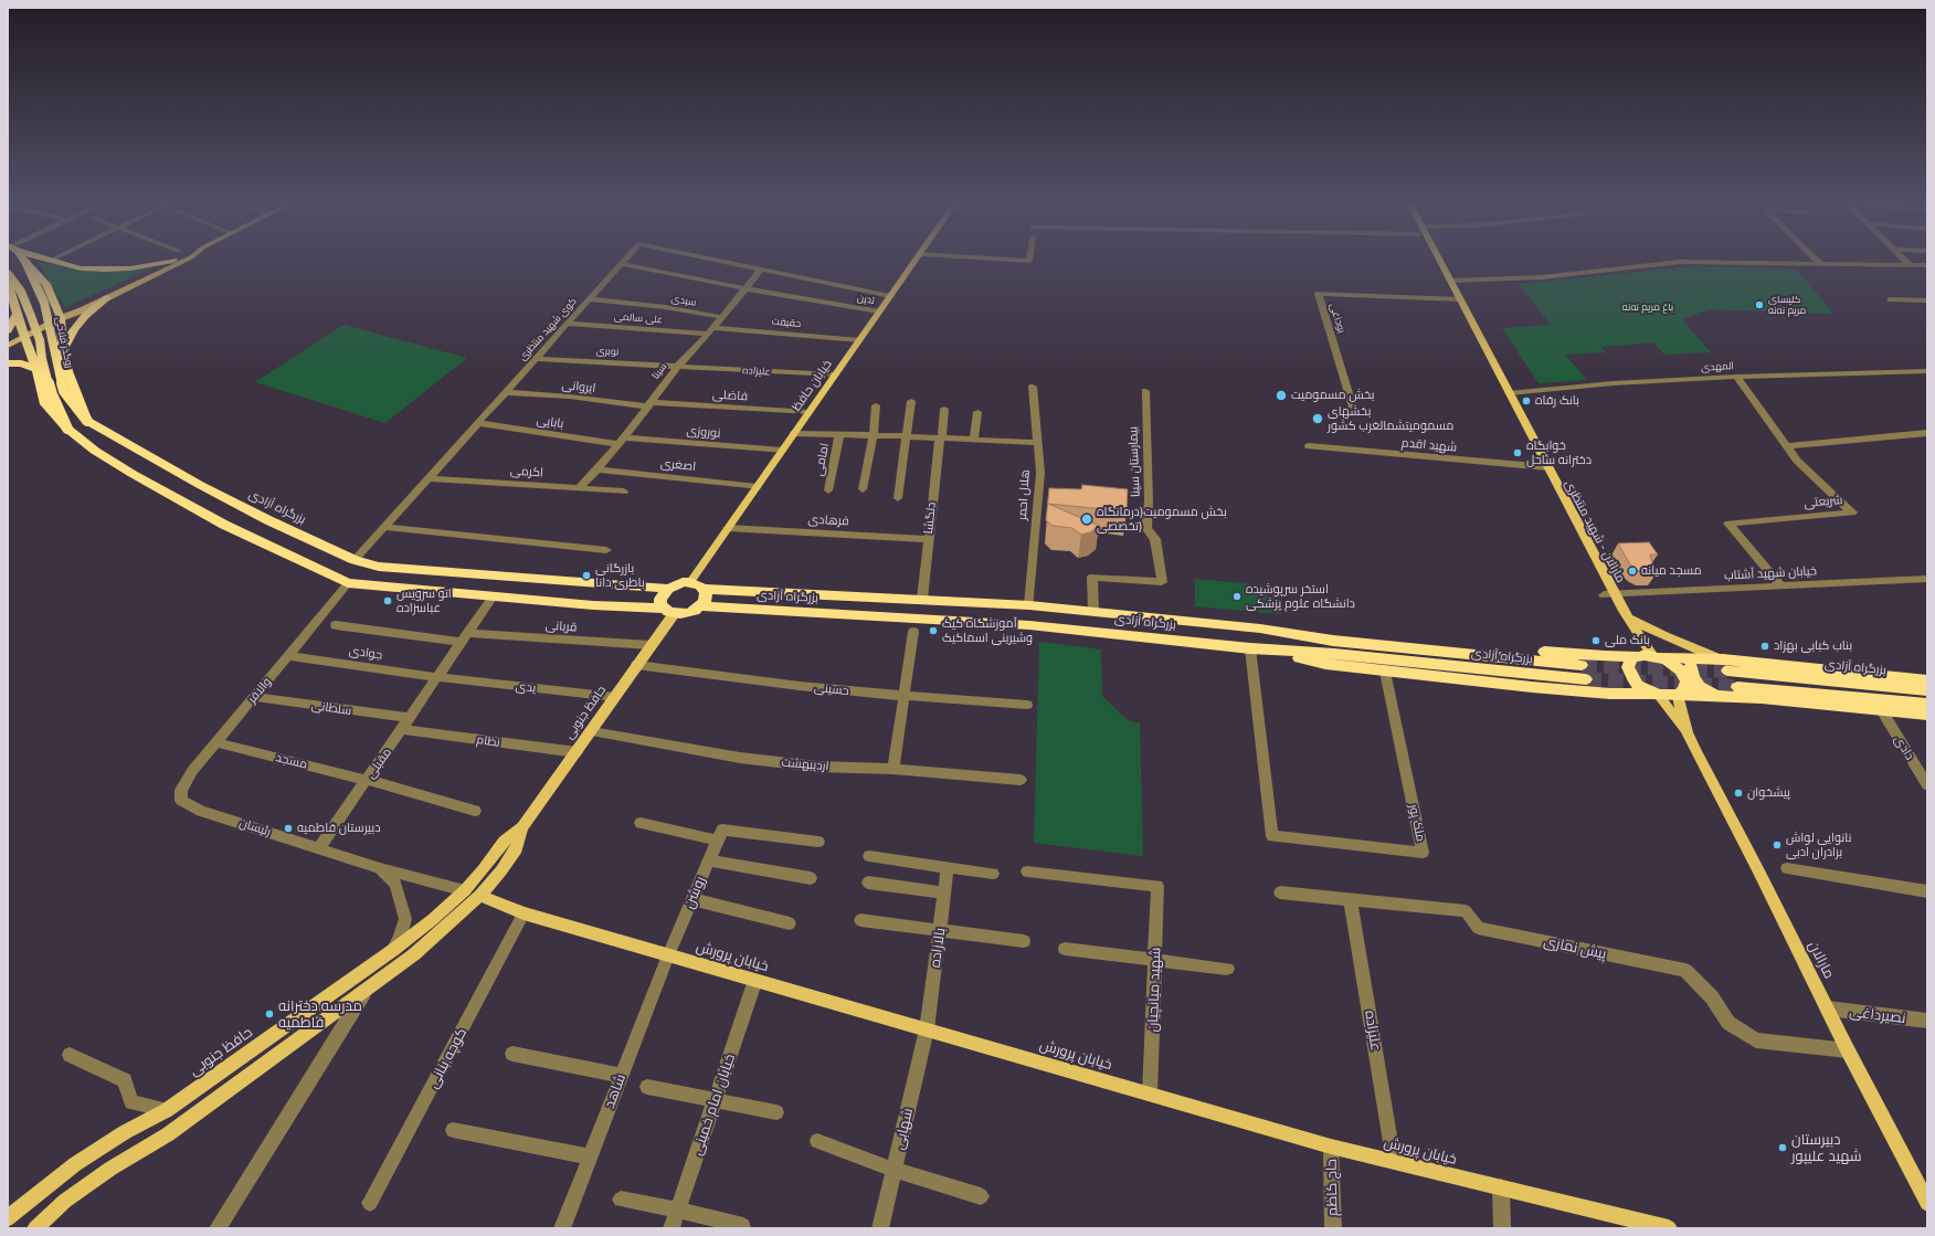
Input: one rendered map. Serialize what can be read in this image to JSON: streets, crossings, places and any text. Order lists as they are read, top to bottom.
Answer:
{
  "streets": {
    "highway": ["روگذر فلاحی", "بزرگراه آزادی"],
    "main road": [
      "خیابان حافظ",
      "مارالان - شهید منتظری",
      "حافظ جنوبی",
      "خیابان پرورش",
      "مارالان"
    ],
    "street": [
      "تدین",
      "سیدی",
      "علی سالمی",
      "بوداغی",
      "حقیقت",
      "کوی شهید منتظری",
      "نوبری",
      "المهدی",
      "سینا",
      "علیزاده",
      "ایروانی",
      "فاضلی",
      "بابایی",
      "نوروزی",
      "شهید اقدم",
      "امامی",
      "بیمارستان سینا",
      "اصغری",
      "اکرمی",
      "هلال احمر",
      "شریعتی",
      "دلگشا",
      "فرهادی",
      "خیابان شهید آشتاب",
      "قربانی",
      "جوادی",
      "یدی",
      "حسینی",
      "والافر",
      "سلطانی",
      "نظام",
      "دادی",
      "مسجد",
      "مقبلی",
      "اردیبهشت",
      "ملک پور",
      "رئیسان",
      "روشن",
      "بالازاده",
      "پیش نمازی",
      "شهید میانچیان",
      "نصیرداغی",
      "کوچه بنانی",
      "شاهد",
      "خیابان امام خمینی",
      "شهابی",
      "حاج کاظم"
    ]
  },
  "crossings": [
    ["تدین", "سینا"],
    ["تدین", "خیابان حافظ"],
    ["سیدی", "کوی شهید منتظری"],
    ["سیدی", "سینا"],
    ["علی سالمی", "حقیقت"],
    ["علی سالمی", "کوی شهید منتظری"],
    ["علی سالمی", "سینا"],
    ["بوداغی", "مارالان - شهید منتظری"],
    ["حقیقت", "سینا"],
    ["حقیقت", "خیابان حافظ"],
    ["کوی شهید منتظری", "نوبری"],
    ["کوی شهید منتظری", "سینا"],
    ["کوی شهید منتظری", "خیابان حافظ"],
    ["کوی شهید منتظری", "ایروانی"],
    ["کوی شهید منتظری", "بابایی"],
    ["کوی شهید منتظری", "اکرمی"],
    ["کوی شهید منتظری", "بزرگراه آزادی"],
    ["روگذر فلاحی", "بزرگراه آزادی"],
    ["نوبری", "سینا"],
    ["نوبری", "علیزاده"],
    ["المهدی", "شریعتی"],
    ["المهدی", "مارالان - شهید منتظری"],
    ["سینا", "علیزاده"],
    ["سینا", "ایروانی"],
    ["سینا", "فاضلی"],
    ["سینا", "بابایی"],
    ["سینا", "نوروزی"],
    ["سینا", "اصغری"],
    ["سینا", "اکرمی"],
    ["علیزاده", "خیابان حافظ"],
    ["علیزاده", "پیش نمازی"],
    ["علیزاده", "خیابان پرورش"],
    ["خیابان حافظ", "فاضلی"],
    ["خیابان حافظ", "نوروزی"],
    ["خیابان حافظ", "اصغری"],
    ["خیابان حافظ", "بزرگراه آزادی"],
    ["خیابان حافظ", "فرهادی"],
    ["خیابان حافظ", "حافظ جنوبی"],
    ["ایروانی", "فاضلی"],
    ["بابایی", "نوروزی"],
    ["شهید اقدم", "مارالان - شهید منتظری"],
    ["بیمارستان سینا", "بزرگراه آزادی"],
    ["هلال احمر", "بزرگراه آزادی"],
    ["شریعتی", "خیابان شهید آشتاب"],
    ["بزرگراه آزادی", "دلگشا"],
    ["بزرگراه آزادی", "مارالان - شهید منتظری"],
    ["بزرگراه آزادی", "حافظ جنوبی"],
    ["بزرگراه آزادی", "ملک پور"],
    ["دلگشا", "فرهادی"],
    ["مارالان - شهید منتظری", "خیابان شهید آشتاب"],
    ["قربانی", "حافظ جنوبی"],
    ["قربانی", "مقبلی"],
    ["جوادی", "یدی"],
    ["جوادی", "والافر"],
    ["جوادی", "مقبلی"],
    ["یدی", "حافظ جنوبی"],
    ["یدی", "مقبلی"],
    ["حسینی", "حافظ جنوبی"],
    ["والافر", "سلطانی"],
    ["والافر", "مسجد"],
    ["والافر", "رئیسان"],
    ["سلطانی", "مقبلی"],
    ["حافظ جنوبی", "نظام"],
    ["حافظ جنوبی", "اردیبهشت"],
    ["حافظ جنوبی", "رئیسان"],
    ["حافظ جنوبی", "خیابان پرورش"],
    ["نظام", "مقبلی"],
    ["مسجد", "مقبلی"],
    ["مقبلی", "رئیسان"],
    ["روشن", "خیابان پرورش"],
    ["روشن", "شاهد"],
    ["بالازاده", "خیابان پرورش"],
    ["بالازاده", "شهابی"],
    ["پیش نمازی", "مارالان"],
    ["خیابان پرورش", "شهید میانچیان"],
    ["خیابان پرورش", "کوچه بنانی"],
    ["خیابان پرورش", "شاهد"],
    ["خیابان پرورش", "خیابان امام خمینی"],
    ["خیابان پرورش", "شهابی"],
    ["خیابان پرورش", "حاج کاظم"],
    ["مارالان", "نصیرداغی"]
  ],
  "parks": ["باغ مریم نه‌نه"],
  "places": [
    "کلیسای مریم نه‌نه",
    "بخش مسمومیت",
    "بانک رفاه",
    "بخشهای مسمومیتشمالغرب کشور",
    "خوابگاه دخترانه ساحل",
    "بخش مسمومیت(درمانگاه تخصصی)",
    "مسجد میانه",
    "بازرگانی باطری دانا",
    "استخر سرپوشیده دانشگاه علوم پزشکی",
    "اتو سرویس عباسزاده",
    "آموزشگاه کیک وشیرینی اسماکیک",
    "بانک ملی",
    "بناب کبابی بهزاد",
    "پیشخوان",
    "دبیرستان فاطمیه",
    "نانوایی لواش برادران ادبی",
    "مدرسه دخترانه فاطمیه",
    "دبیرستان شهید علیپور"
  ]
}
